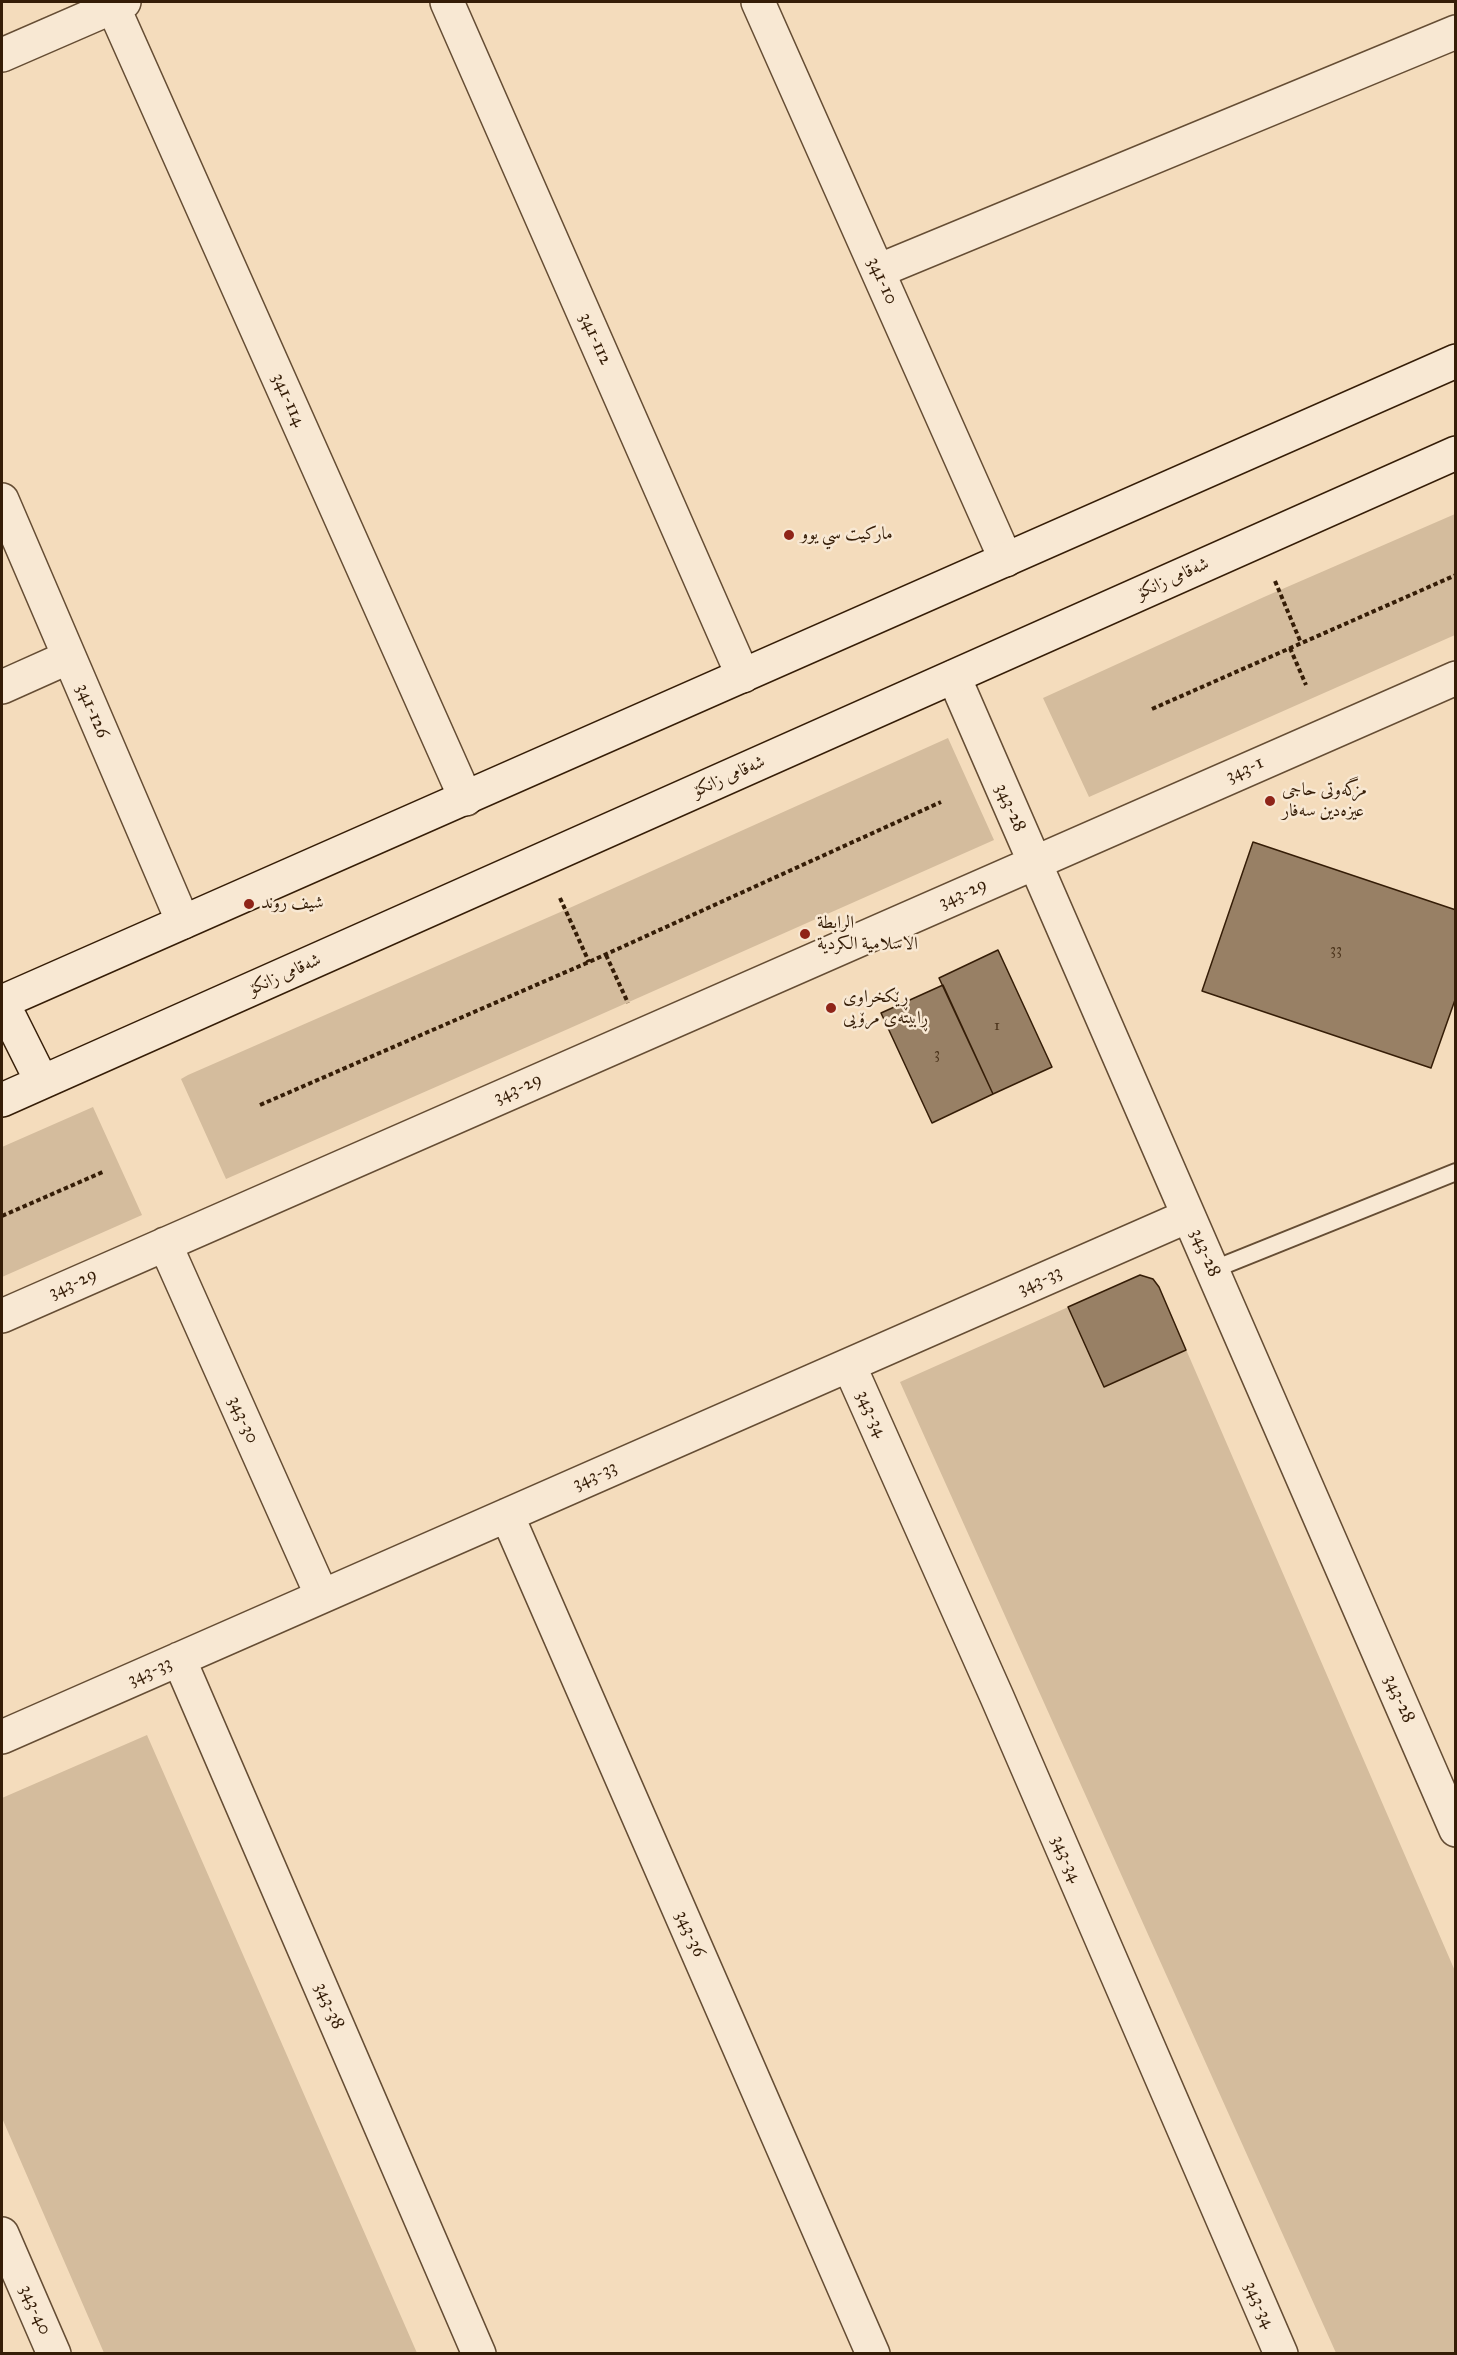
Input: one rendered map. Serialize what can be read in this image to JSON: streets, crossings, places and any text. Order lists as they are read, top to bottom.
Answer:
{
  "streets": {
    "street": [
      "341-10",
      "341-112",
      "341-114",
      "شەقامی زانکۆ",
      "341-126",
      "343-1",
      "343-28",
      "343-29",
      "343-33",
      "343-34",
      "343-30",
      "343-36",
      "343-38",
      "343-40"
    ]
  },
  "crossings": [
    ["شەقامی زانکۆ", "343-28"],
    ["343-1", "343-28"],
    ["343-1", "343-29"],
    ["343-28", "343-29"],
    ["343-28", "343-33"],
    ["343-29", "343-30"],
    ["343-33", "343-34"],
    ["343-33", "343-30"],
    ["343-33", "343-36"],
    ["343-33", "343-38"]
  ],
  "places": [
    "ماركيت سي يوو",
    "مزگەوتی حاجی عیزەدین سەفار",
    "شیف روند",
    "الرابطة الاسلامية الكردية",
    "ڕێکخراوی ڕابیتەی مرۆیی"
  ],
  "house_numbers": ["33", "1", "3"]
}
